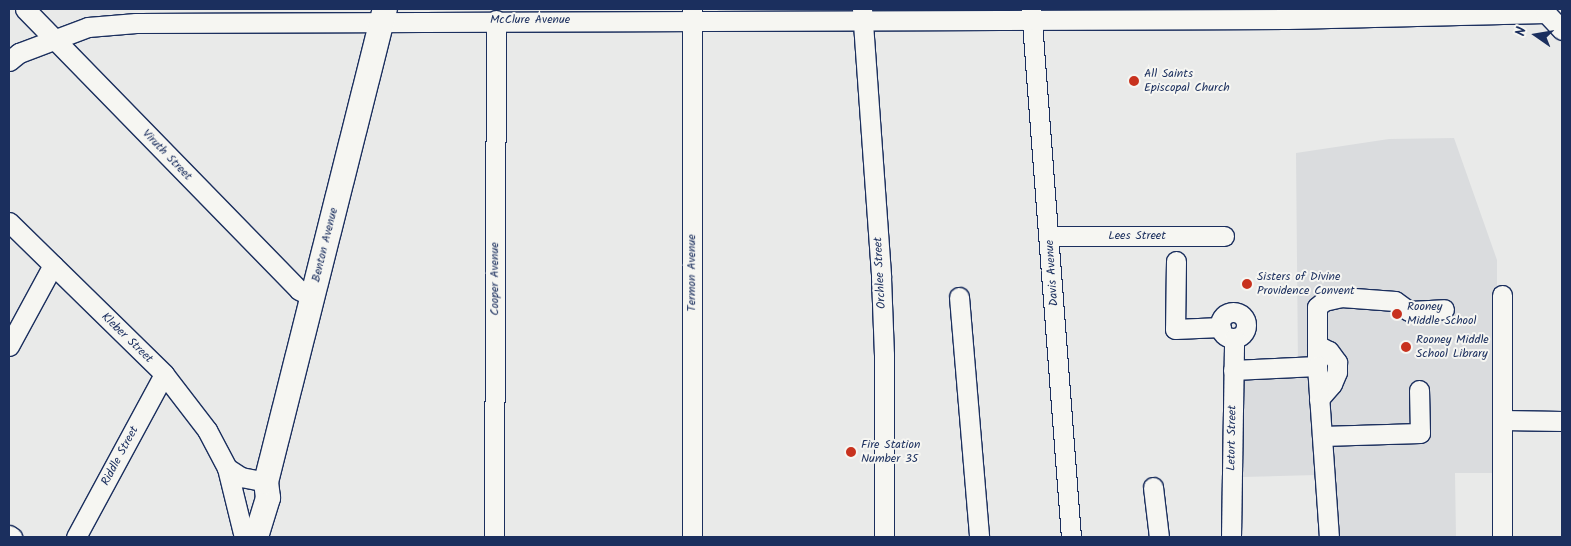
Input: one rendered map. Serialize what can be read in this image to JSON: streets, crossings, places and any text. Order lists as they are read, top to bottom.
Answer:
{
  "streets": {
    "main road": ["Benton Avenue"],
    "street": [
      "McClure Avenue",
      "Viruth Street",
      "Lees Street",
      "Termon Avenue",
      "Orchlee Street",
      "Davis Avenue",
      "Cooper Avenue",
      "Kleber Street",
      "Letort Street",
      "Riddle Street"
    ]
  },
  "crossings": [
    ["McClure Avenue", "Viruth Street"],
    ["McClure Avenue", "Benton Avenue"],
    ["McClure Avenue", "Termon Avenue"],
    ["McClure Avenue", "Orchlee Street"],
    ["McClure Avenue", "Davis Avenue"],
    ["McClure Avenue", "Cooper Avenue"],
    ["Viruth Street", "Benton Avenue"],
    ["Lees Street", "Davis Avenue"],
    ["Benton Avenue", "Kleber Street"],
    ["Kleber Street", "Riddle Street"]
  ],
  "places": [
    "All Saints Episcopal Church",
    "Sisters of Divine Providence Convent",
    "Rooney Middle School",
    "Rooney Middle School Library",
    "Fire Station Number 35"
  ],
  "north": "left"
}
